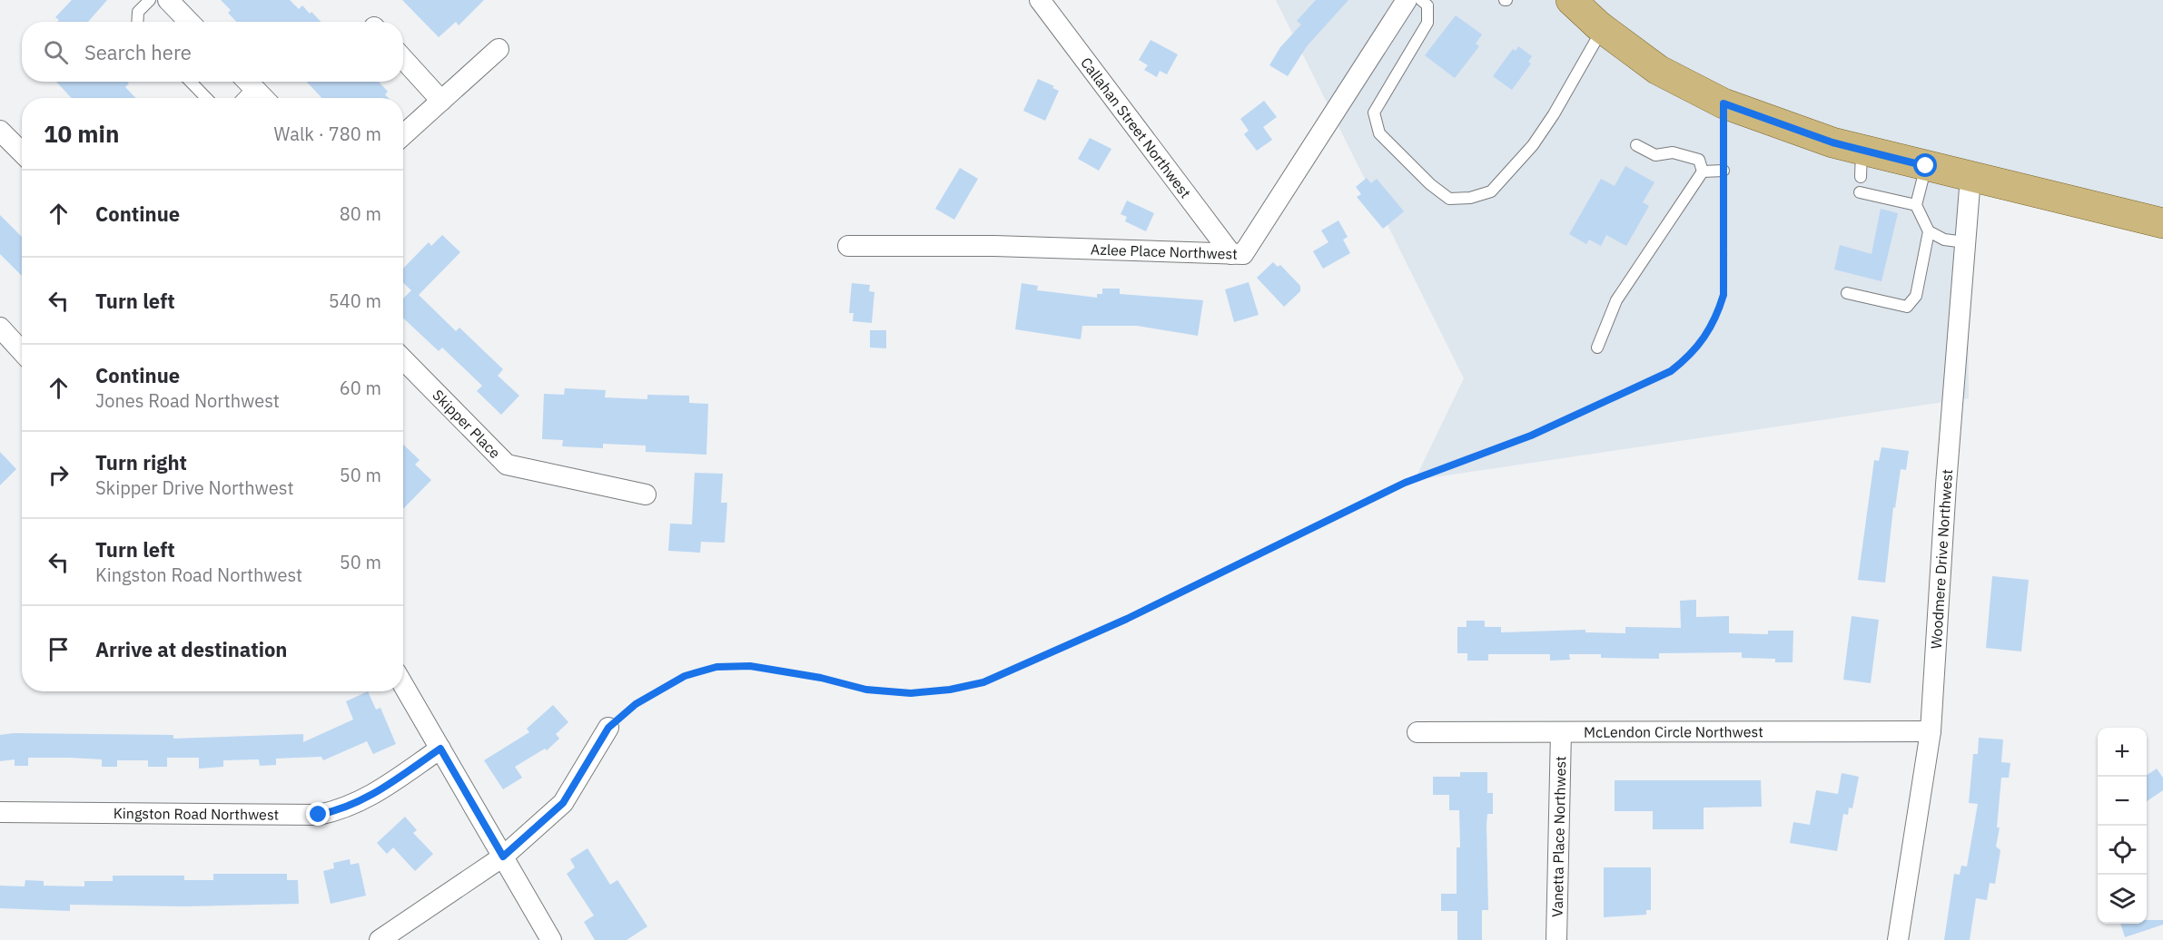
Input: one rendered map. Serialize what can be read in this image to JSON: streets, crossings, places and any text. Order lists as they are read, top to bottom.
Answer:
{
  "streets": {
    "street": [
      "Callahan Street Northwest",
      "Azlee Place Northwest",
      "Skipper Place",
      "Woodmere Drive Northwest",
      "McLendon Circle Northwest",
      "Kingston Road Northwest",
      "Vanetta Place Northwest"
    ]
  },
  "crossings": [
    ["Callahan Street Northwest", "Azlee Place Northwest"],
    ["Woodmere Drive Northwest", "McLendon Circle Northwest"],
    ["McLendon Circle Northwest", "Vanetta Place Northwest"]
  ],
  "page": {
    "search": "Search here",
    "heading": ["10 min", "Walk · 780 m"],
    "list": [
      ["Continue", "80 m"],
      ["Turn left", "540 m"],
      ["Continue", "Jones Road Northwest", "60 m"],
      ["Turn right", "Skipper Drive Northwest", "50 m"],
      ["Turn left", "Kingston Road Northwest", "50 m"],
      "Arrive at destination"
    ],
    "map_buttons": ["+", "−"]
  }
}
